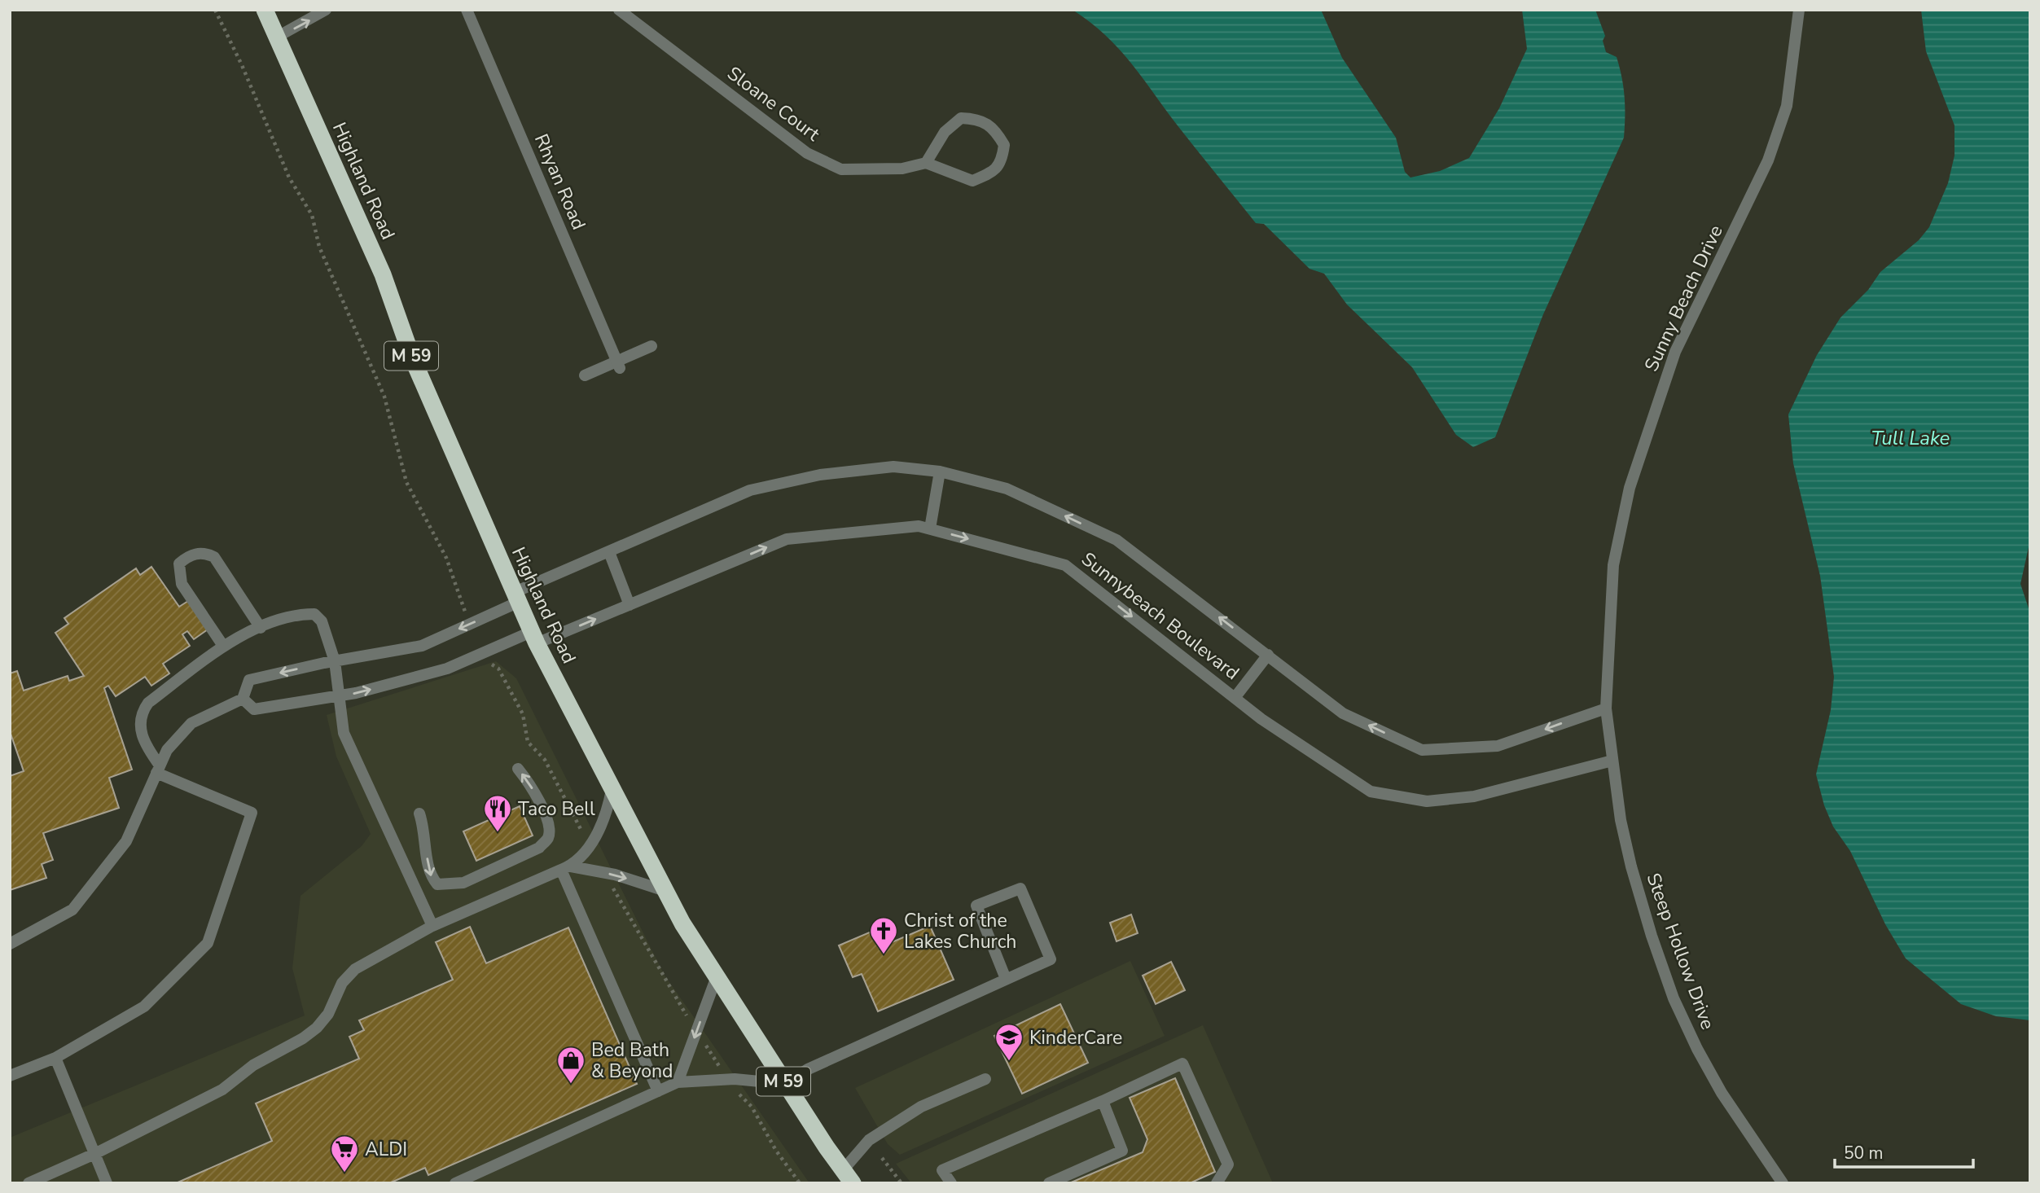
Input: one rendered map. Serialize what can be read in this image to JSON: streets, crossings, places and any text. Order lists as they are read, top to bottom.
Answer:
{
  "streets": {
    "highway": ["Highland Road", "M 59"],
    "street": [
      "Sloane Court",
      "Rhyan Road",
      "Sunny Beach Drive",
      "Sunnybeach Boulevard",
      "Steep Hollow Drive"
    ]
  },
  "crossings": [
    ["Highland Road", "Sunnybeach Boulevard"],
    ["Sunny Beach Drive", "Sunnybeach Boulevard"],
    ["Sunny Beach Drive", "Steep Hollow Drive"],
    ["Sunnybeach Boulevard", "Steep Hollow Drive"]
  ],
  "water": ["Tull Lake"],
  "places": {
    "restaurant": ["Taco Bell"],
    "church": ["Christ of the Lakes Church"],
    "school or university": ["KinderCare"],
    "shop": ["Bed Bath & Beyond"],
    "supermarket": ["ALDI"]
  },
  "scale_bar": "50 m"
}
